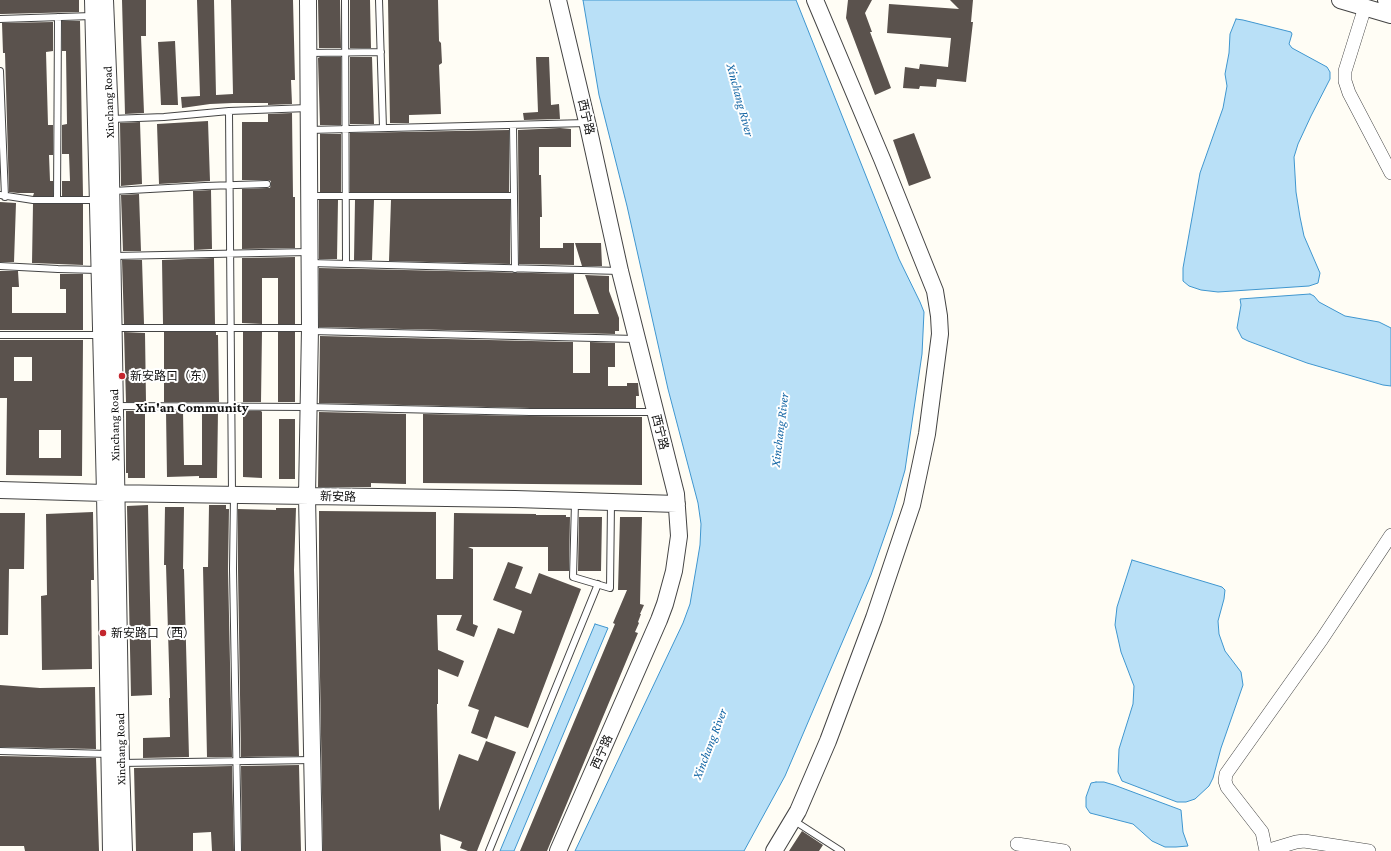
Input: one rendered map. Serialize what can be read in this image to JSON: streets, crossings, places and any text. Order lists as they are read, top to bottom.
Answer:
{
  "streets": {
    "street": ["Xinchang Road", "西宁路", "新安路"]
  },
  "crossings": [
    ["Xinchang Road", "新安路"],
    ["西宁路", "新安路"]
  ],
  "districts": ["Xin'an Community"],
  "water": ["Xinchang River"],
  "places": ["新安路口（东）", "新安路口（西）"]
}
